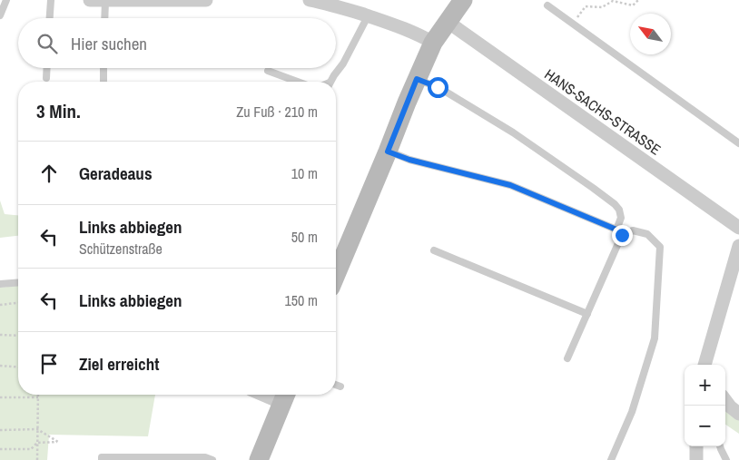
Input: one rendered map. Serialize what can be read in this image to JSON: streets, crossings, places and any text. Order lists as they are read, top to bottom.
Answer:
{
  "streets": {
    "street": ["HANS-SACHS-STRASSE"]
  },
  "north": "top left",
  "page": {
    "search": "Hier suchen",
    "heading": ["3 Min.", "Zu Fuß · 210 m"],
    "list": [
      ["Geradeaus", "10 m"],
      ["Links abbiegen", "Schützenstraße", "50 m"],
      ["Links abbiegen", "150 m"],
      "Ziel erreicht"
    ],
    "map_buttons": ["+", "−"]
  }
}
